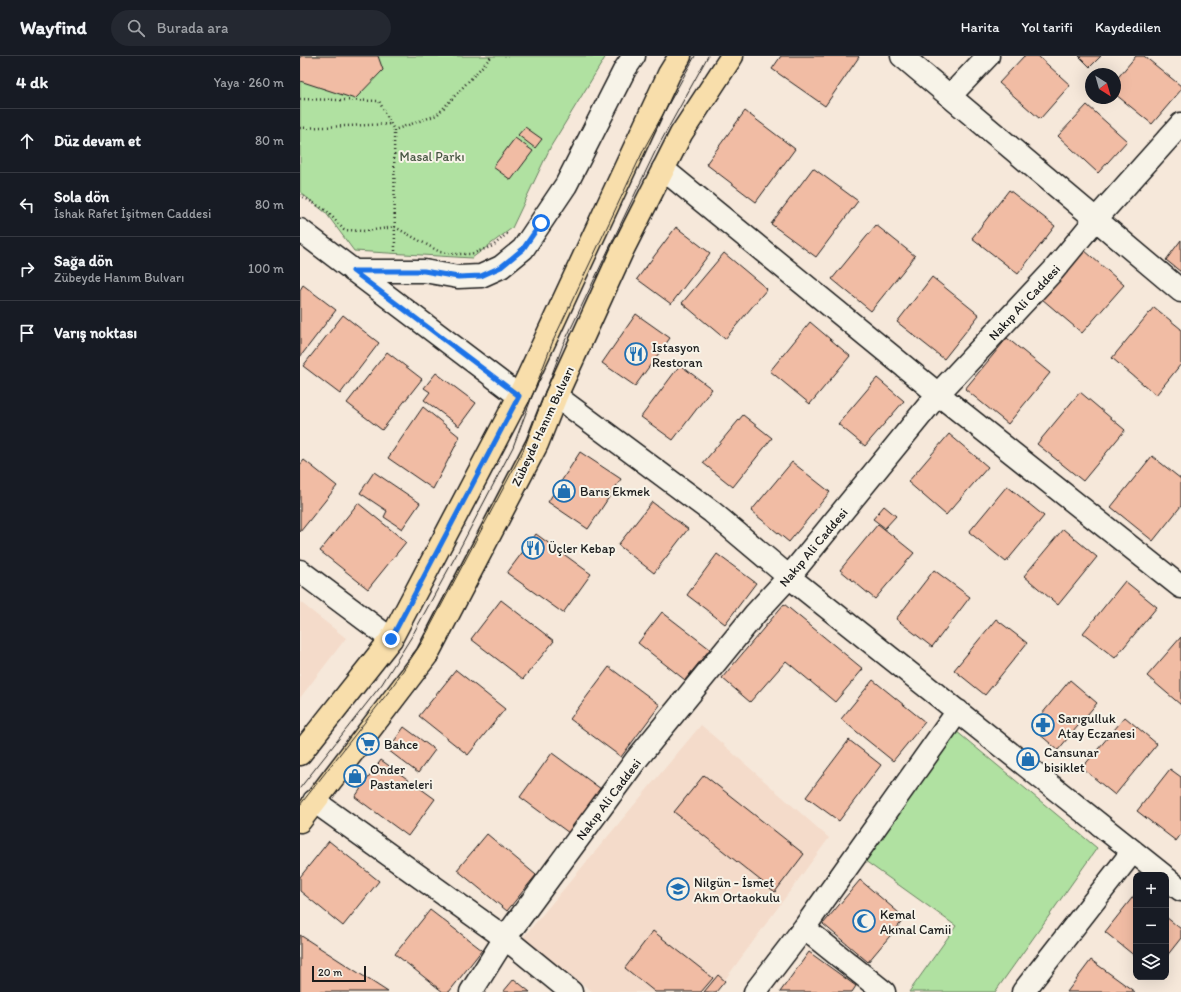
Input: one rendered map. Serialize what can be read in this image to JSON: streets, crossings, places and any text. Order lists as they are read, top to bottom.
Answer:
{
  "streets": {
    "main road": ["Zübeyde Hanım Bulvarı"],
    "street": ["Nakıp Ali Caddesi"]
  },
  "parks": ["Masal Parkı"],
  "places": {
    "restaurant": ["Istasyon Restoran", "Üçler Kebap"],
    "shop": ["Barıs Ekmek", "Cansunar bisiklet", "Onder Pastaneleri"],
    "pharmacy": ["Sarıgulluk Atay Eczanesi"],
    "supermarket": ["Bahce"],
    "school or university": ["Nilgün - İsmet Akın Ortaokulu"],
    "mosque": ["Kemal Akınal Camii"]
  },
  "scale_bar": "20 m",
  "north": "bottom right",
  "page": {
    "header": "Wayfind",
    "search": "Burada ara",
    "nav": ["Harita", "Yol tarifi", "Kaydedilen"],
    "heading": ["4 dk", "Yaya · 260 m"],
    "list": [
      ["Düz devam et", "80 m"],
      ["Sola dön", "İshak Rafet İşitmen Caddesi", "80 m"],
      ["Sağa dön", "Zübeyde Hanım Bulvarı", "100 m"],
      "Varış noktası"
    ],
    "map_buttons": ["+", "−"],
    "scale": "20 m"
  }
}
